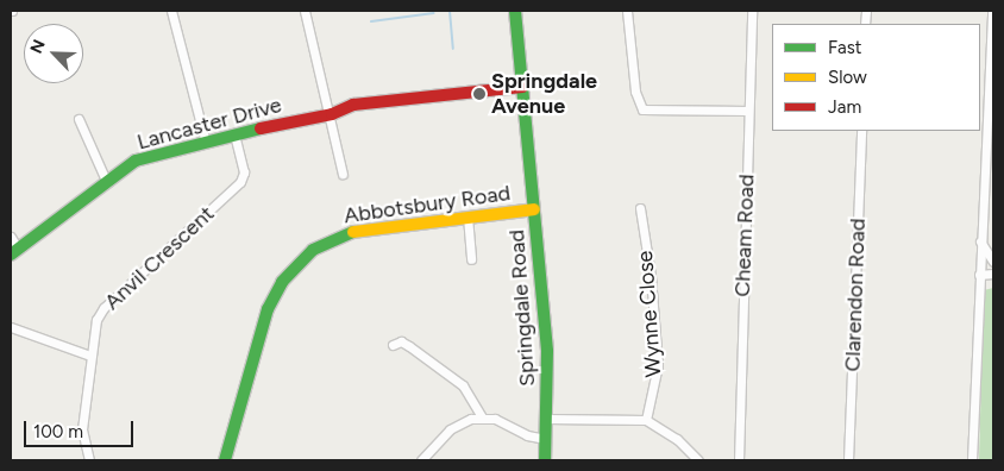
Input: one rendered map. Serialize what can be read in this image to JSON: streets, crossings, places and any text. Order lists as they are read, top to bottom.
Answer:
{
  "streets": {
    "street": [
      "Lancaster Drive",
      "Abbotsbury Road",
      "Cheam Road",
      "Anvil Crescent",
      "Clarendon Road",
      "Springdale Road",
      "Wynne Close"
    ]
  },
  "crossings": [
    ["Lancaster Drive", "Anvil Crescent"],
    ["Abbotsbury Road", "Springdale Road"]
  ],
  "places": ["Springdale Avenue"],
  "legend": ["Fast", "Slow", "Jam"],
  "scale_bar": "100 m",
  "north": "top left"
}
